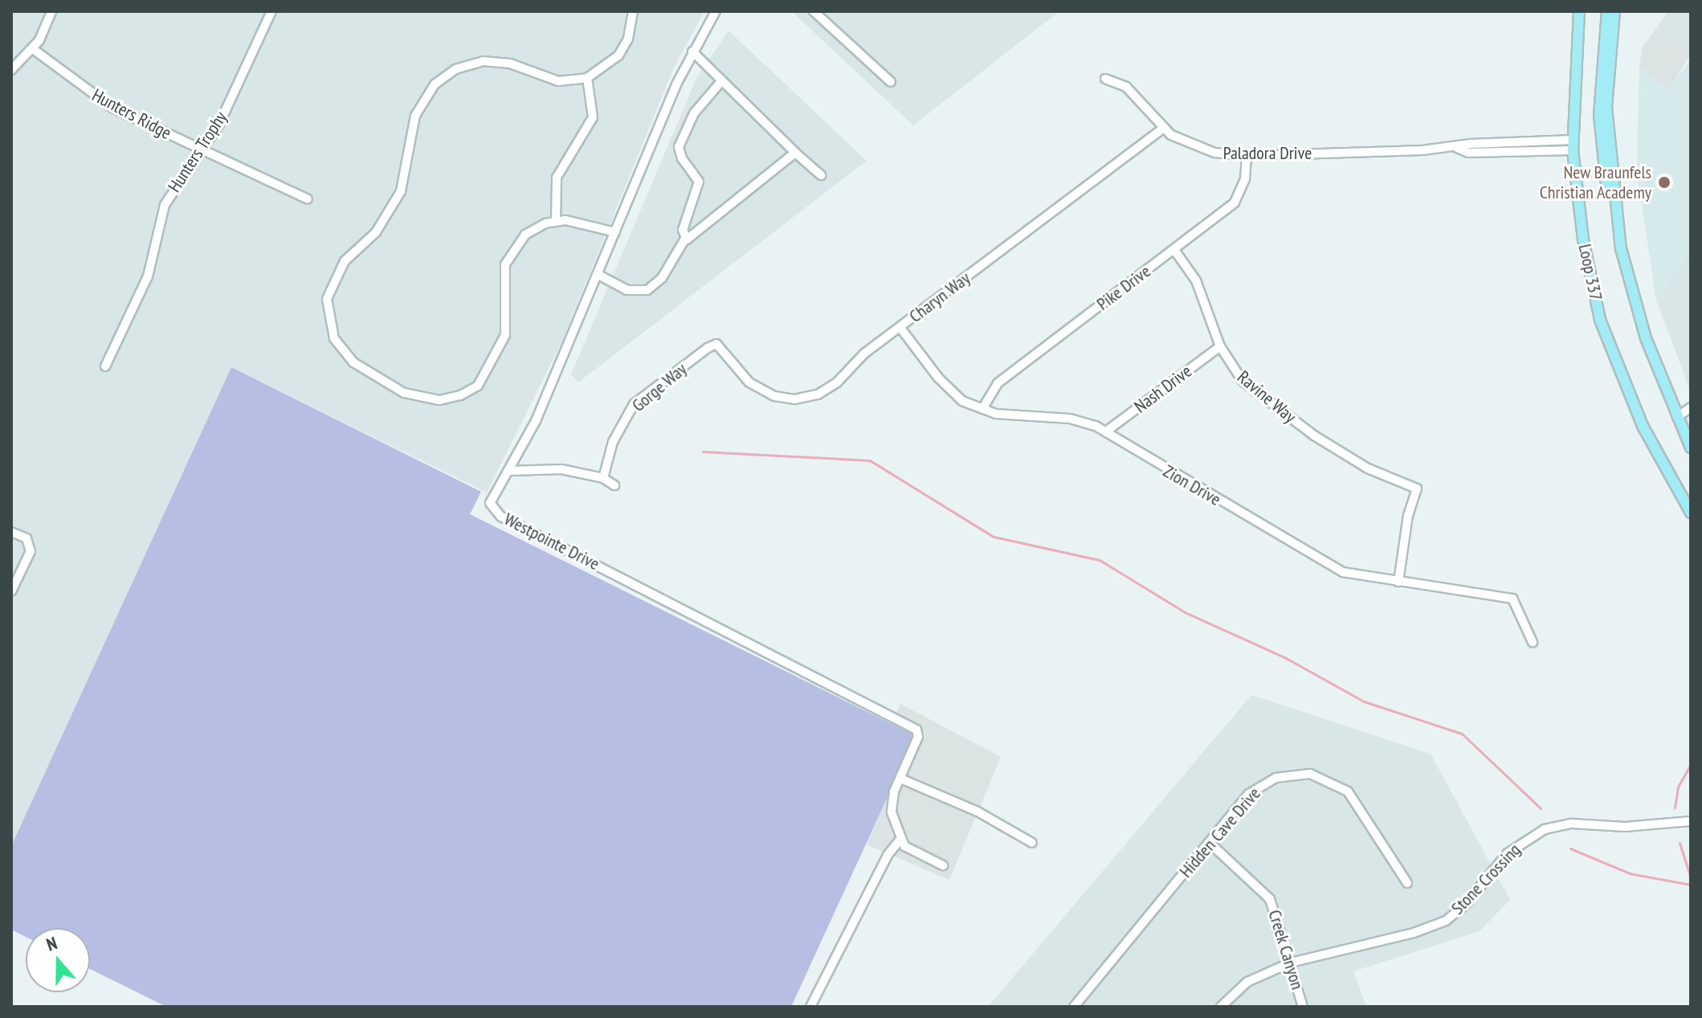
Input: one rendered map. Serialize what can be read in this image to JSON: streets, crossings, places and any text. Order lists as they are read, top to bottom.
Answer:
{
  "streets": {
    "main road": ["Loop 337"],
    "street": [
      "Hunters Ridge",
      "Hunters Trophy",
      "Paladora Drive",
      "Pike Drive",
      "Charyn Way",
      "Gorge Way",
      "Nash Drive",
      "Ravine Way",
      "Zion Drive",
      "Westpointe Drive",
      "Hidden Cave Drive",
      "Stone Crossing",
      "Creek Canyon"
    ]
  },
  "crossings": [
    ["Hunters Ridge", "Hunters Trophy"],
    ["Paladora Drive", "Loop 337"],
    ["Paladora Drive", "Pike Drive"],
    ["Paladora Drive", "Charyn Way"],
    ["Pike Drive", "Ravine Way"],
    ["Pike Drive", "Zion Drive"],
    ["Charyn Way", "Gorge Way"],
    ["Charyn Way", "Zion Drive"],
    ["Nash Drive", "Ravine Way"],
    ["Nash Drive", "Zion Drive"],
    ["Ravine Way", "Zion Drive"],
    ["Hidden Cave Drive", "Creek Canyon"],
    ["Stone Crossing", "Creek Canyon"]
  ],
  "places": ["New Braunfels Christian Academy"],
  "north": "top"
}
